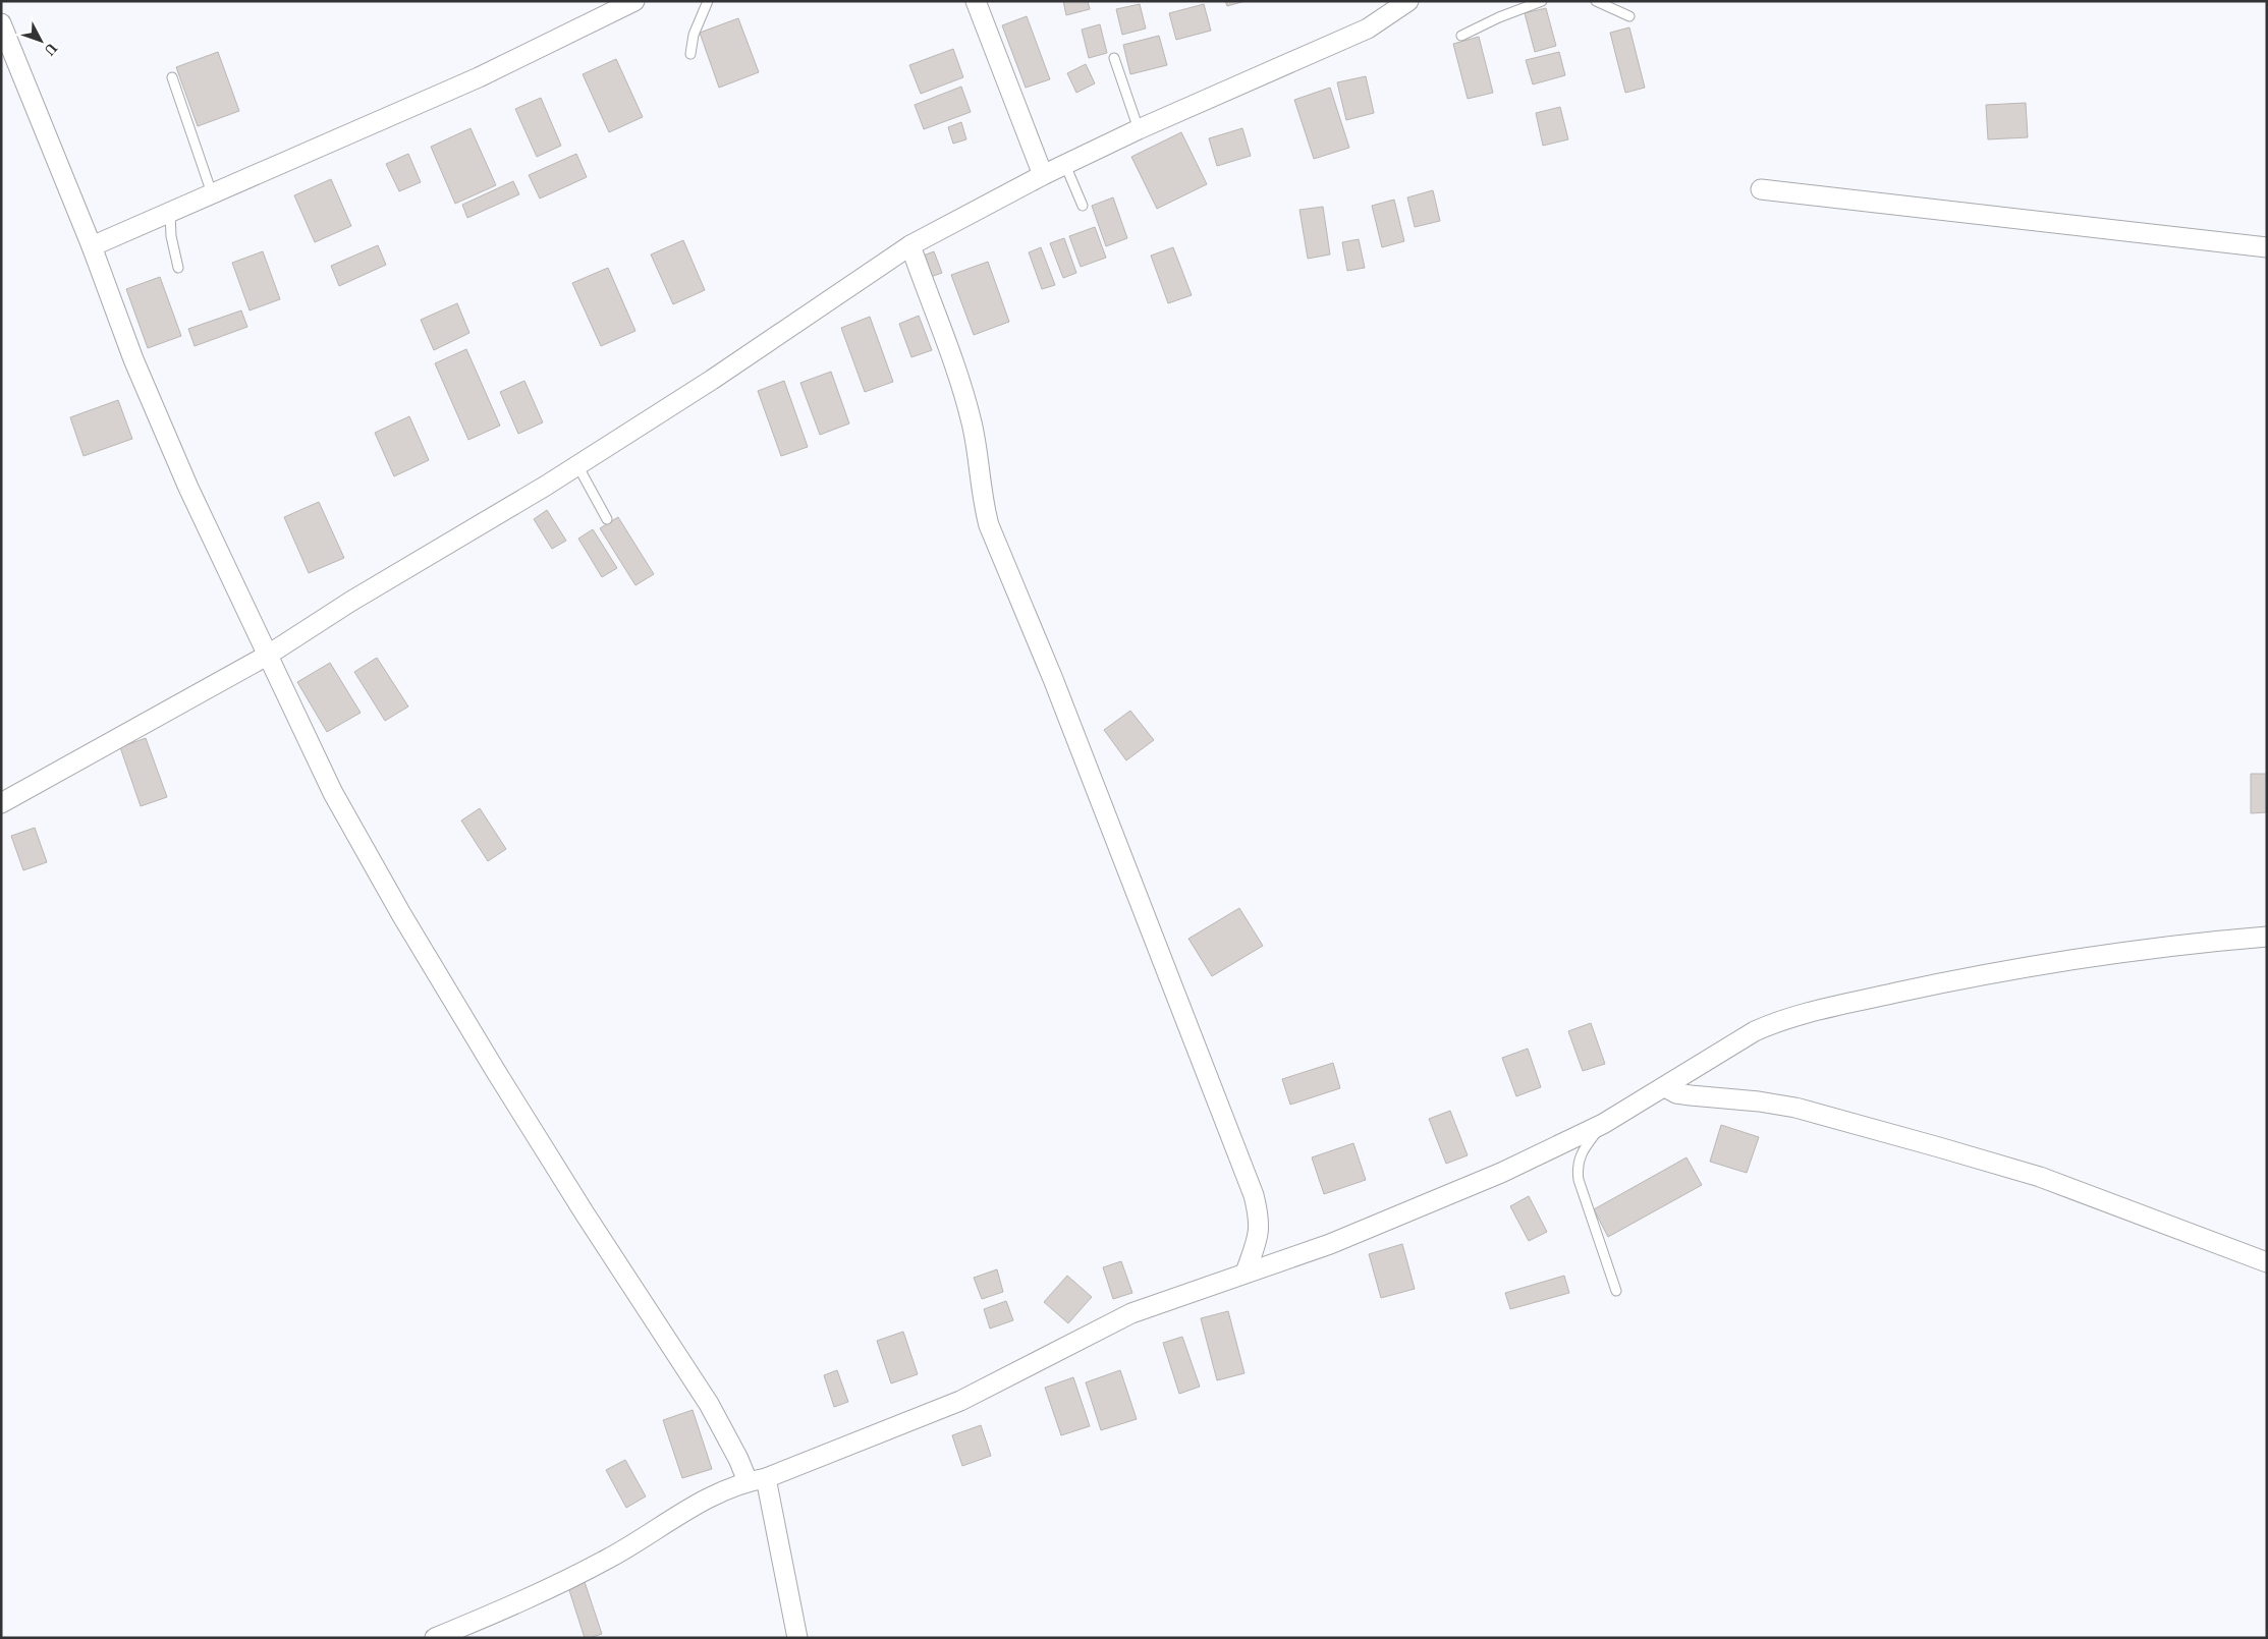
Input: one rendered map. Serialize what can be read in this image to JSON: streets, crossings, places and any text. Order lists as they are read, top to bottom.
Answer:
{
  "north": "bottom right"
}
